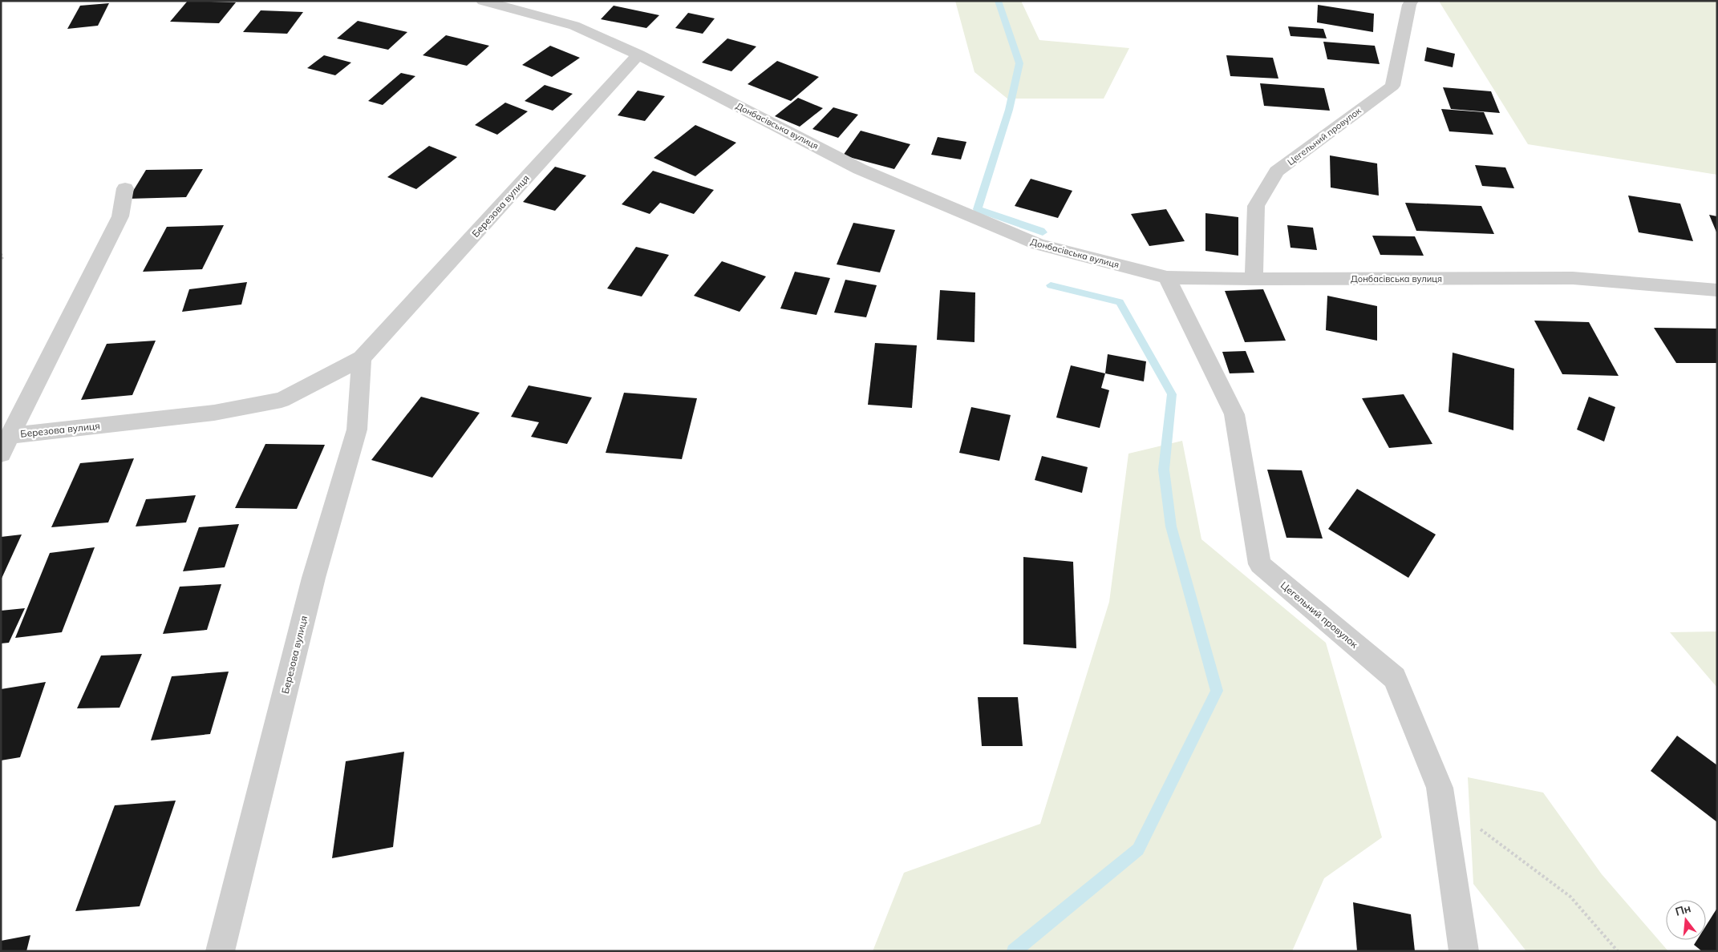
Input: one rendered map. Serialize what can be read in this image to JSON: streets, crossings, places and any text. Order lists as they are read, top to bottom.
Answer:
{
  "streets": {
    "street": ["Донбасівська вулиця", "Цегельний провулок", "Березова вулиця"]
  },
  "crossings": [
    ["Донбасівська вулиця", "Цегельний провулок"],
    ["Донбасівська вулиця", "Березова вулиця"]
  ],
  "north": "top"
}
